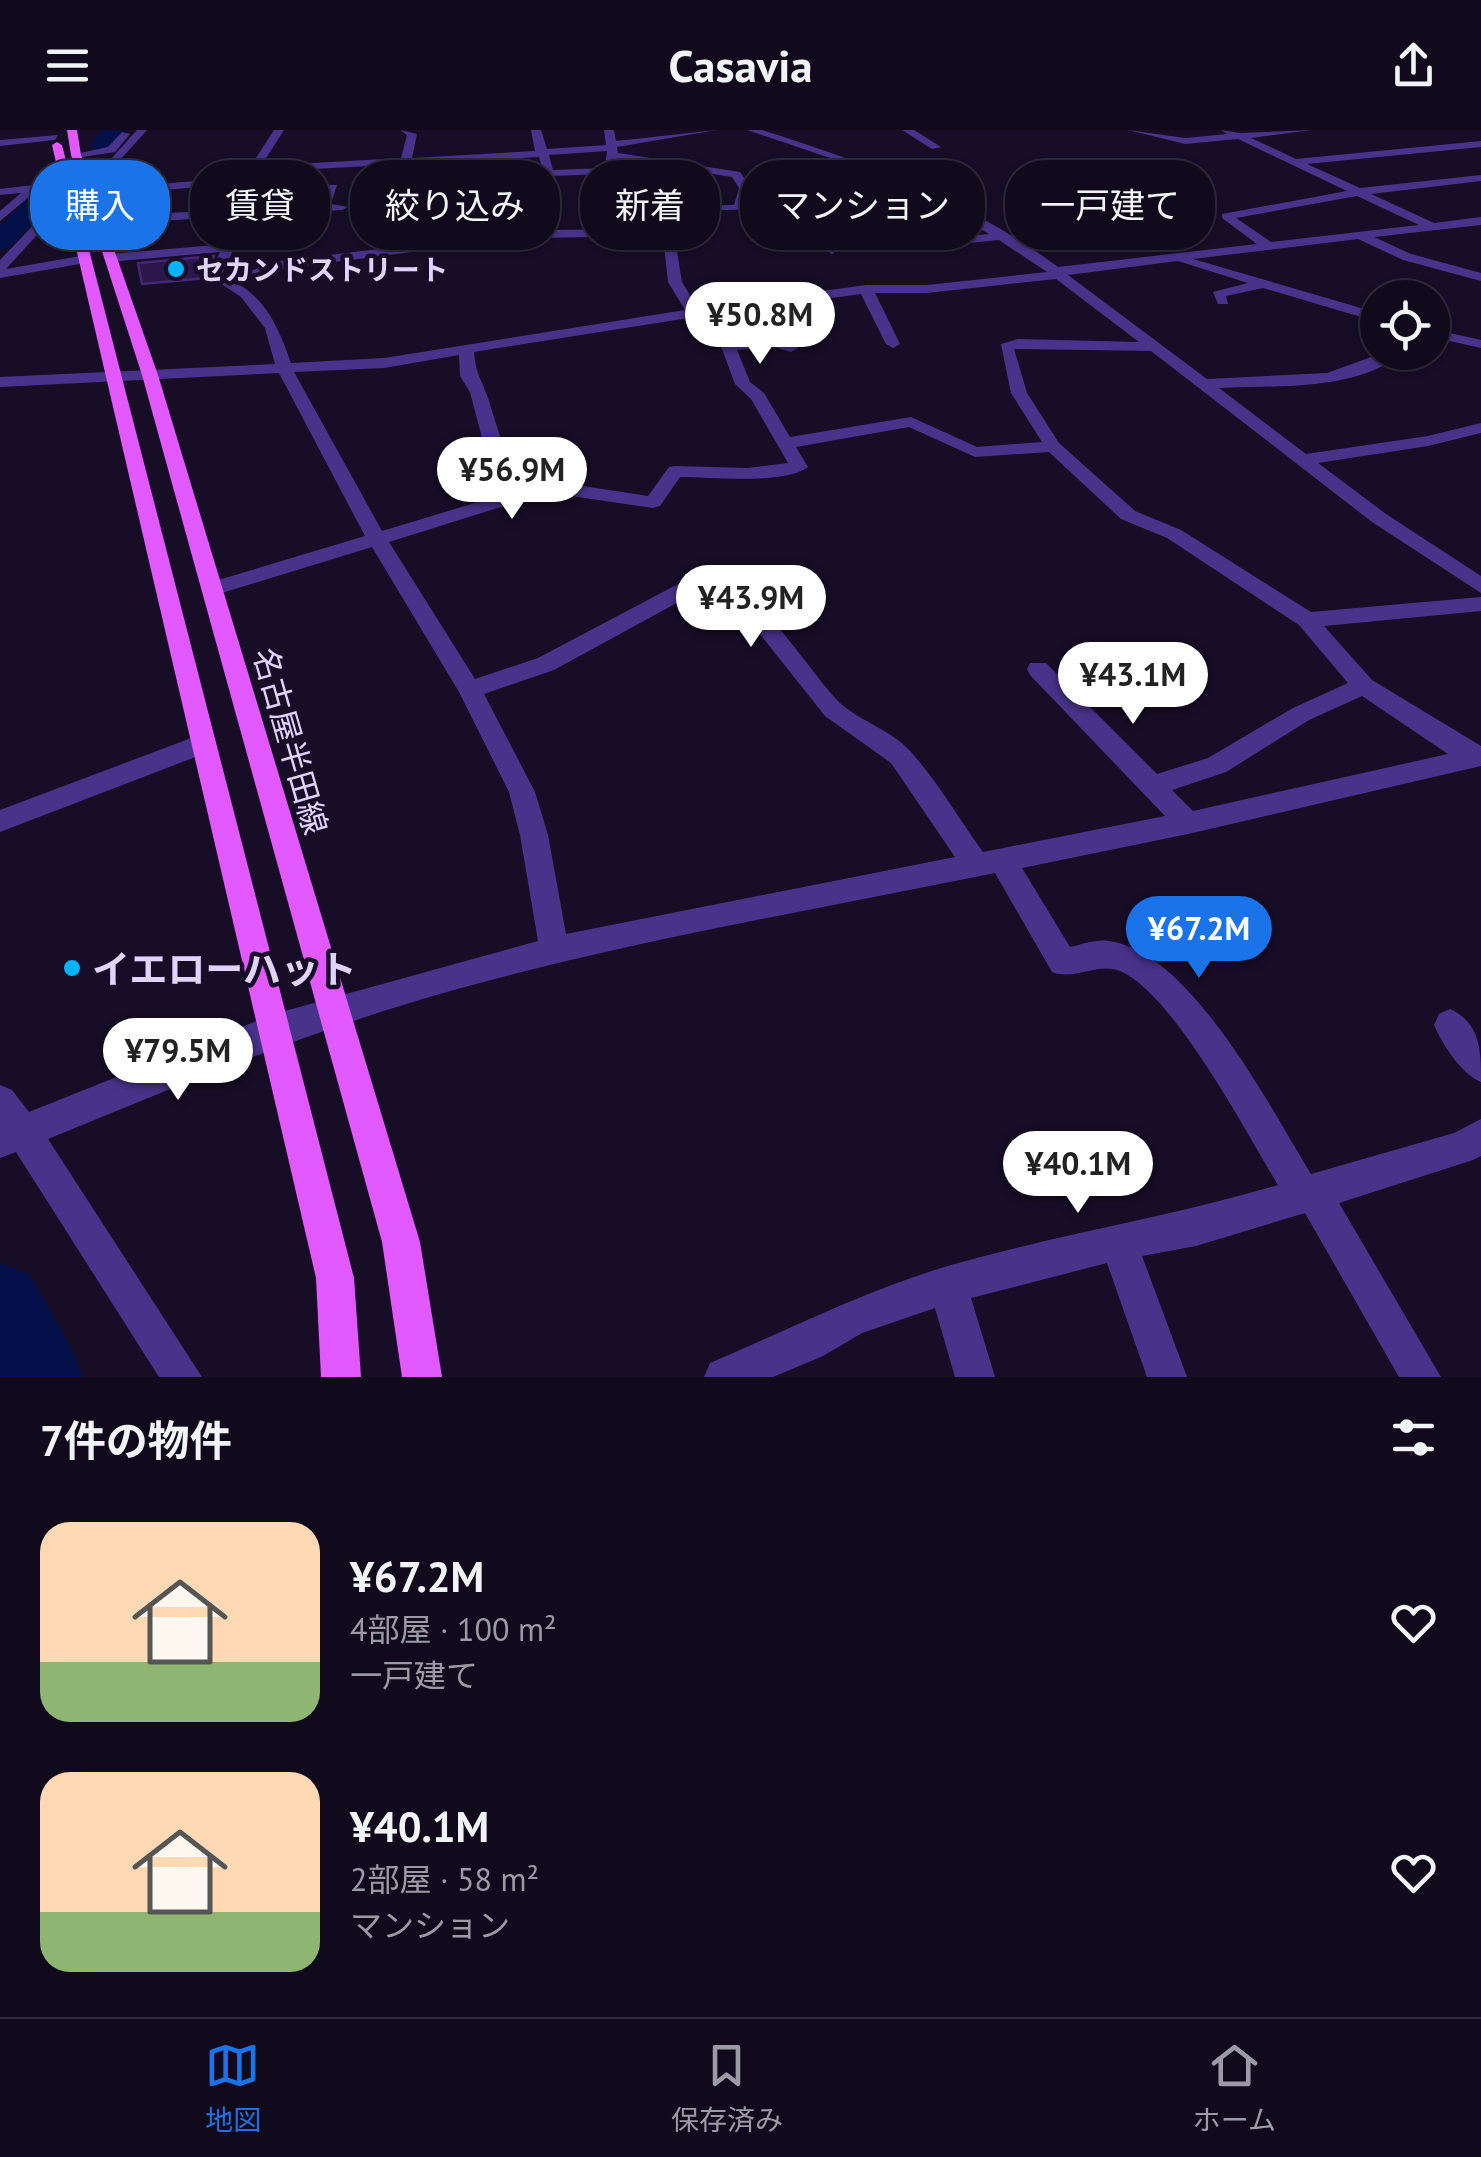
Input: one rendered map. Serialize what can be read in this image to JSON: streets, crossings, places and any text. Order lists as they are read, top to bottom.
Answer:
{
  "streets": {
    "main road": ["名古屋半田線"]
  },
  "places": ["セカンドストリート", "イエローハット"],
  "page": {
    "header": "Casavia",
    "chip": [
      "購入",
      "賃貸",
      "絞り込み",
      "新着",
      "マンション",
      "一戸建て"
    ],
    "price": [
      "¥50.8M",
      "¥56.9M",
      "¥43.9M",
      "¥43.1M",
      "¥67.2M",
      "¥79.5M",
      "¥40.1M"
    ],
    "heading": "7件の物件",
    "list": [
      {
        "name": "¥67.2M",
        "note": "4部屋 · 100 m² · 一戸建て"
      },
      {
        "name": "¥40.1M",
        "note": "2部屋 · 58 m² · マンション"
      }
    ],
    "tabs": ["地図", "保存済み", "ホーム"]
  }
}
